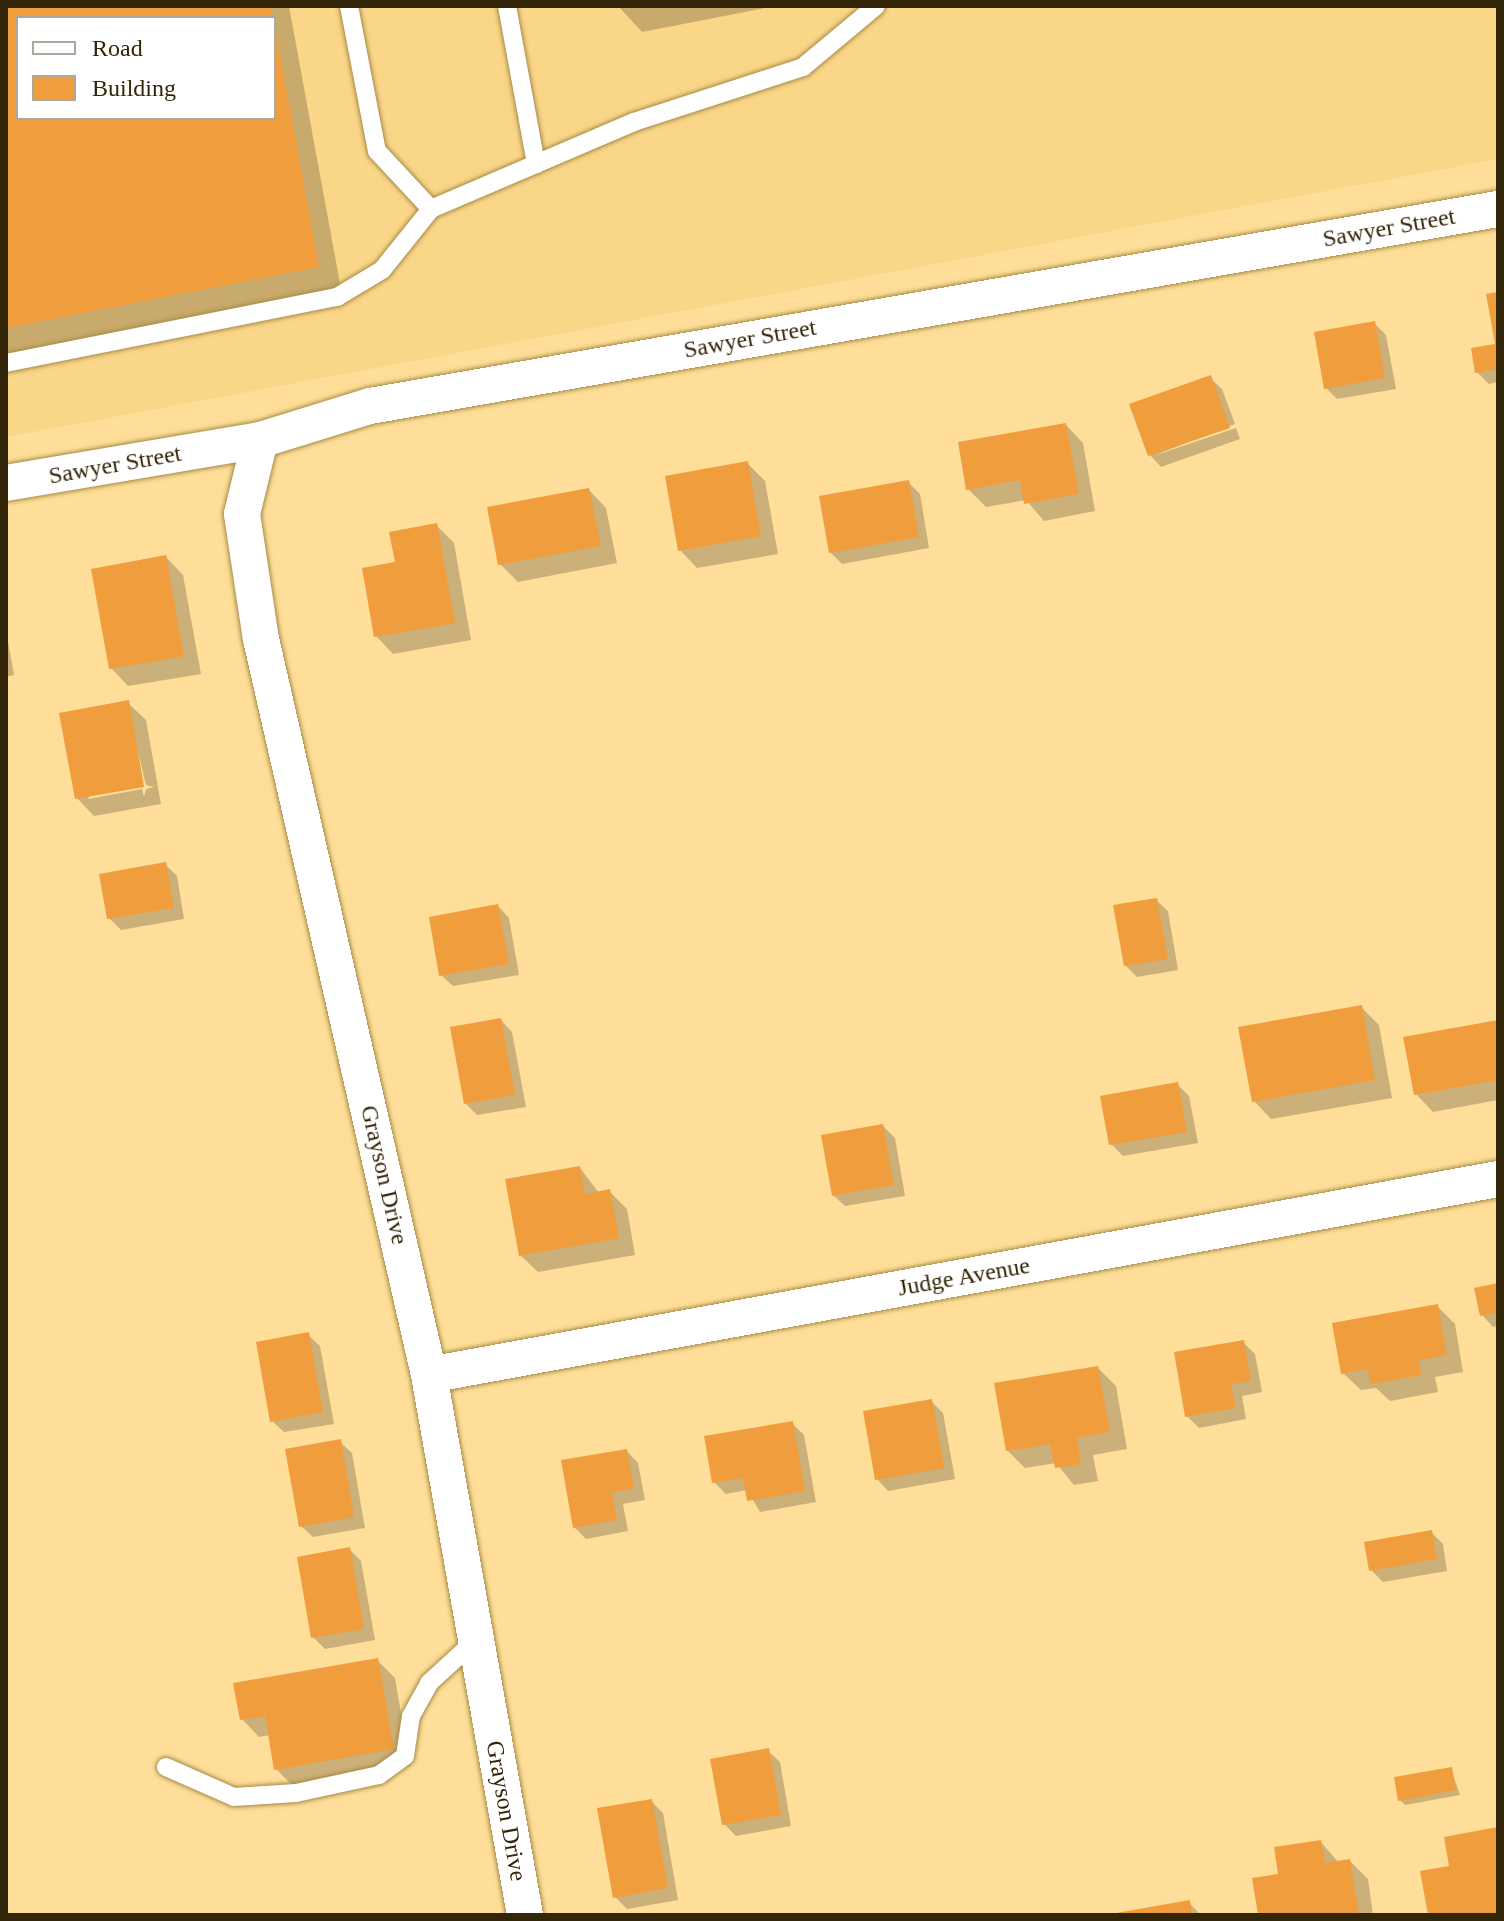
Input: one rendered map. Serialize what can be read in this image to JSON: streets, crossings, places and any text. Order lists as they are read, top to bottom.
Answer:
{
  "streets": {
    "street": ["Sawyer Street", "Grayson Drive", "Judge Avenue"]
  },
  "crossings": [
    ["Sawyer Street", "Grayson Drive"],
    ["Grayson Drive", "Judge Avenue"]
  ],
  "legend": ["Road", "Building"]
}
